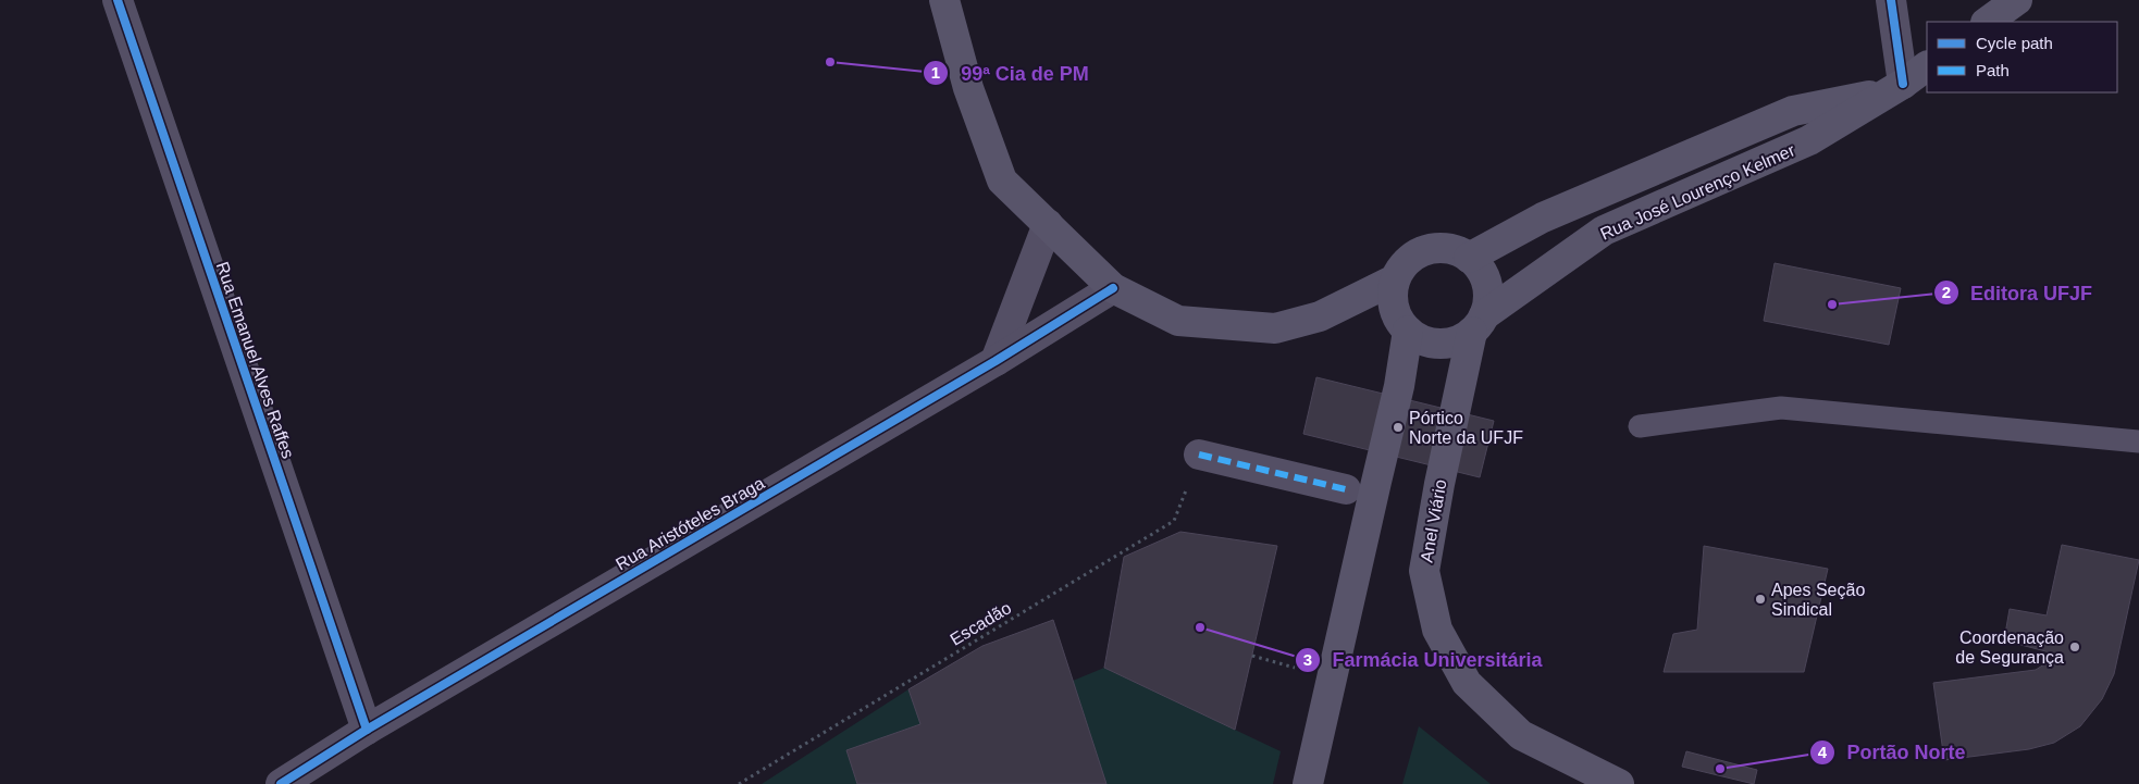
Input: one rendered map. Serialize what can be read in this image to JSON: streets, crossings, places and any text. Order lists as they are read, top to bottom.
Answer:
{
  "streets": {
    "main road": ["Rua José Lourenço Kelmer", "Anel Viário"],
    "street": ["Rua Emanuel Alves Raffes", "Rua Aristóteles Braga"],
    "path": ["Escadão"]
  },
  "crossings": [
    ["Rua José Lourenço Kelmer", "Anel Viário"],
    ["Rua Emanuel Alves Raffes", "Rua Aristóteles Braga"]
  ],
  "places": [
    "99ª Cia de PM",
    "Editora UFJF",
    "Pórtico Norte da UFJF",
    "Apes Seção Sindical",
    "Farmácia Universitária",
    "Coordenação de Segurança",
    "Portão Norte"
  ],
  "legend": ["Cycle path", "Path"]
}
